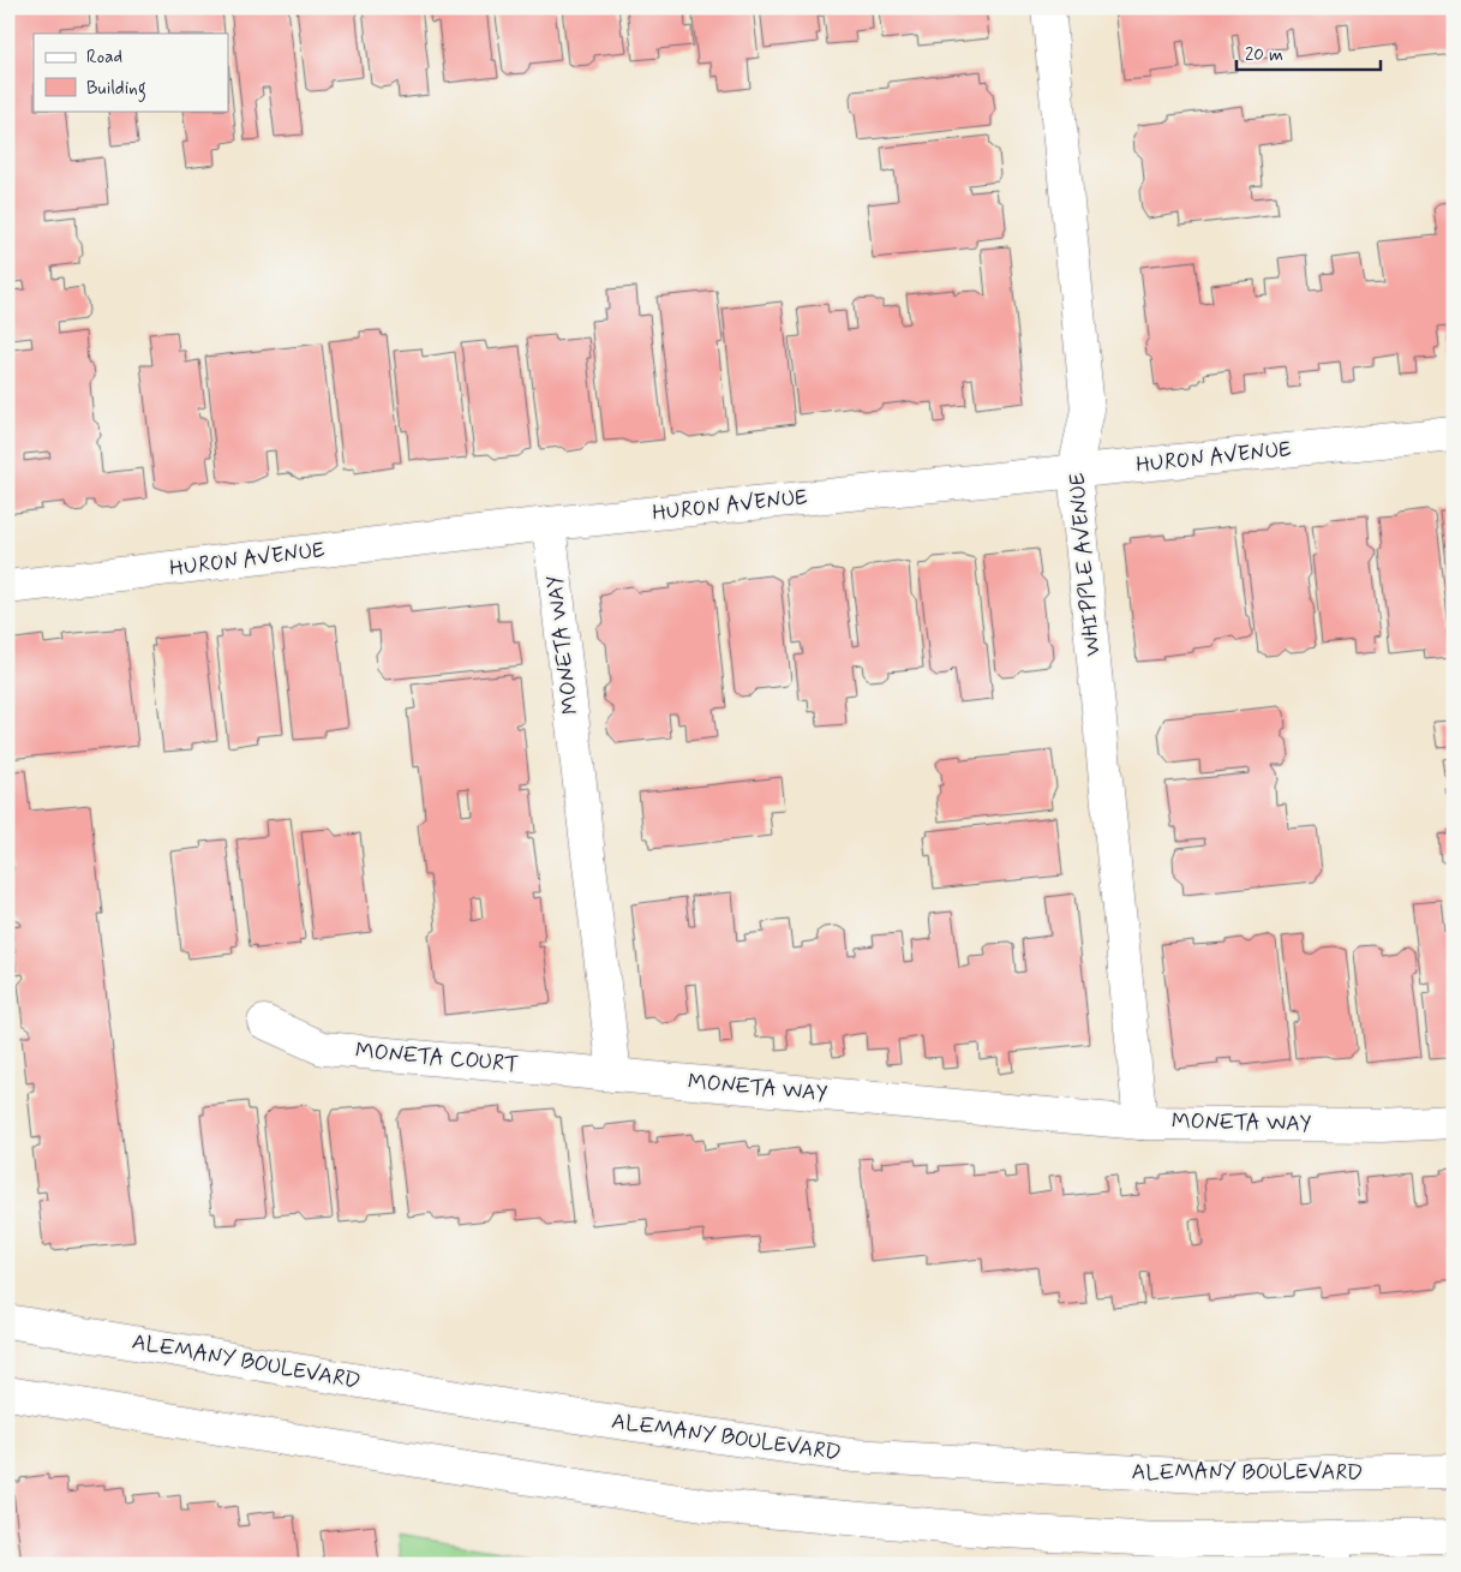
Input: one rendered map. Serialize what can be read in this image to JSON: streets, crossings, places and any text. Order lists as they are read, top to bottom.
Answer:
{
  "streets": {
    "street": [
      "HURON AVENUE",
      "WHIPPLE AVENUE",
      "MONETA WAY",
      "MONETA COURT",
      "ALEMANY BOULEVARD"
    ]
  },
  "crossings": [
    ["HURON AVENUE", "WHIPPLE AVENUE"],
    ["HURON AVENUE", "MONETA WAY"],
    ["WHIPPLE AVENUE", "MONETA WAY"],
    ["MONETA WAY", "MONETA COURT"]
  ],
  "legend": ["Road", "Building"],
  "scale_bar": "20 m"
}
